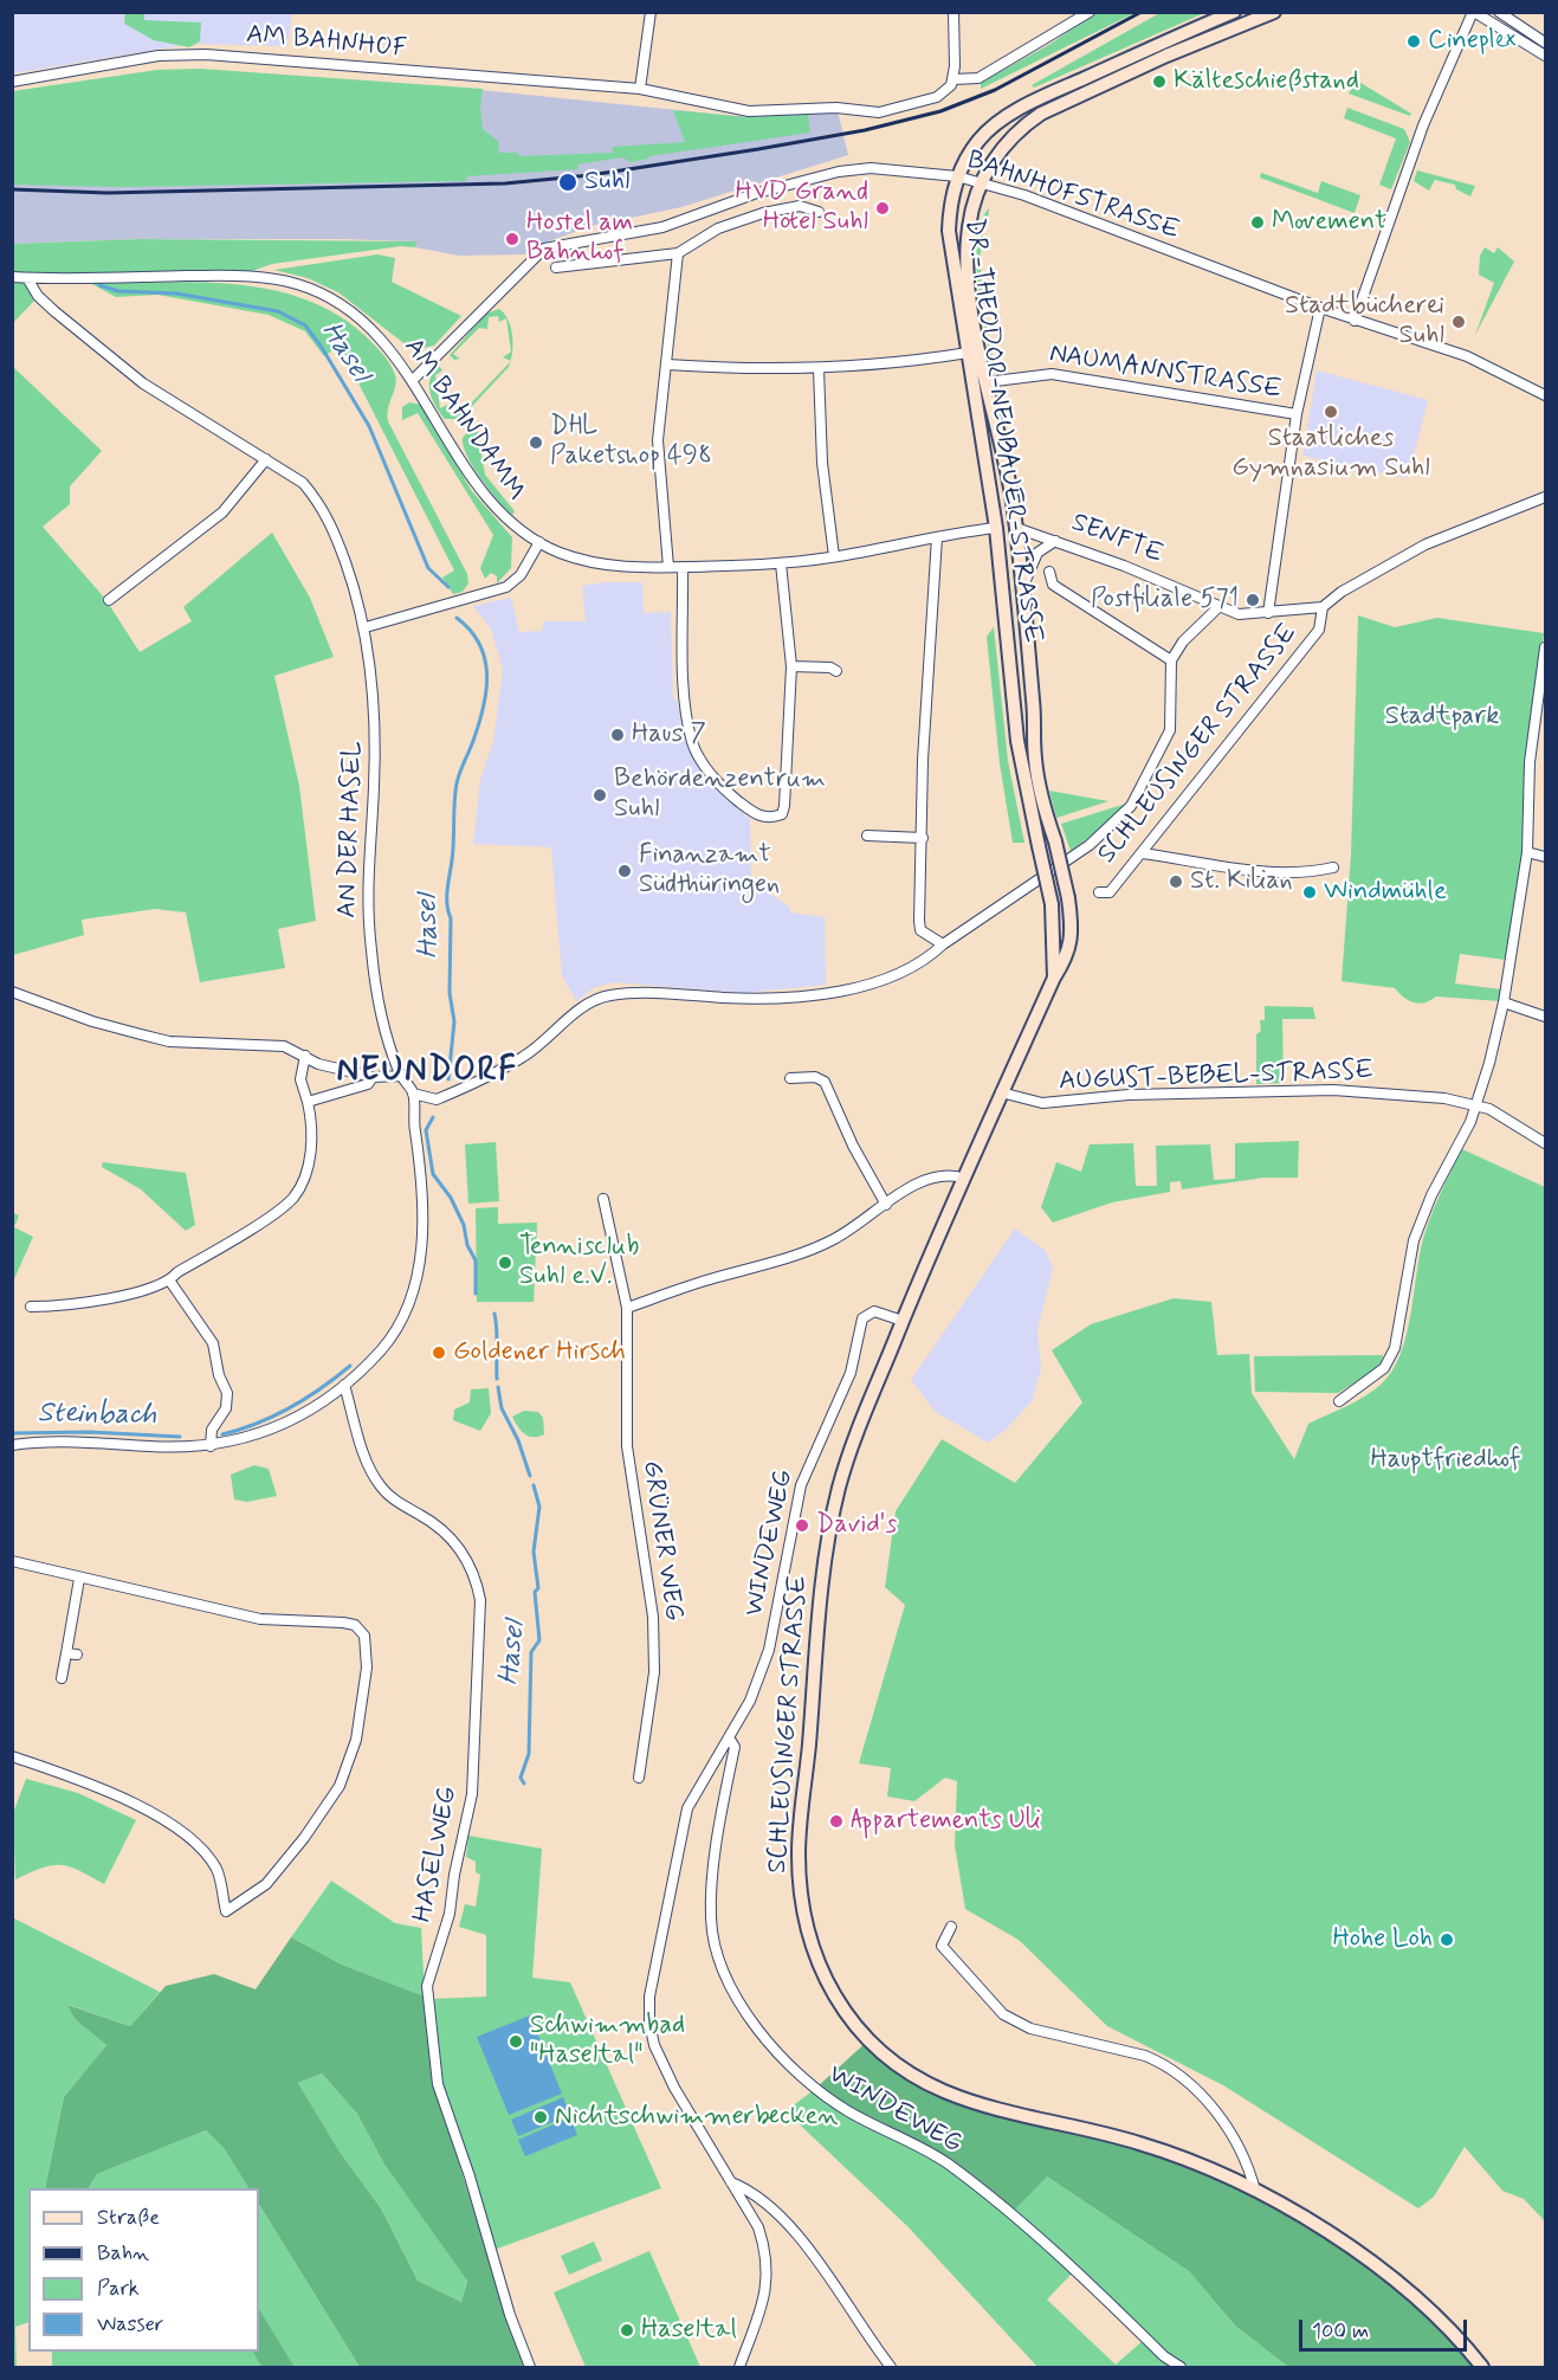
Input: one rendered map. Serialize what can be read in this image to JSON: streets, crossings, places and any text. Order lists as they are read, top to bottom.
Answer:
{
  "streets": {
    "main road": ["DR.-THEODOR-NEUBAUER-STRASSE", "SENFTE", "SCHLEUSINGER STRASSE"],
    "street": [
      "AM BAHNHOF",
      "BAHNHOFSTRASSE",
      "NAUMANNSTRASSE",
      "AM BAHNDAMM",
      "AN DER HASEL",
      "AUGUST-BEBEL-STRASSE",
      "GRÜNER WEG",
      "WINDEWEG",
      "HASELWEG"
    ]
  },
  "crossings": [
    ["BAHNHOFSTRASSE", "AM BAHNDAMM"],
    ["BAHNHOFSTRASSE", "DR.-THEODOR-NEUBAUER-STRASSE"],
    ["NAUMANNSTRASSE", "DR.-THEODOR-NEUBAUER-STRASSE"],
    ["AM BAHNDAMM", "DR.-THEODOR-NEUBAUER-STRASSE"],
    ["AM BAHNDAMM", "SENFTE"],
    ["AM BAHNDAMM", "AN DER HASEL"],
    ["DR.-THEODOR-NEUBAUER-STRASSE", "SENFTE"],
    ["DR.-THEODOR-NEUBAUER-STRASSE", "SCHLEUSINGER STRASSE"],
    ["SENFTE", "SCHLEUSINGER STRASSE"],
    ["SCHLEUSINGER STRASSE", "AUGUST-BEBEL-STRASSE"],
    ["SCHLEUSINGER STRASSE", "WINDEWEG"]
  ],
  "districts": ["NEUNDORF"],
  "water": ["Hasel", "Steinbach"],
  "parks": ["Stadtpark", "Hauptfriedhof"],
  "places": [
    "Cineplex",
    "Kälteschießstand",
    "Suhl",
    "HVD Grand Hotel Suhl",
    "Movement",
    "Hostel am Bahnhof",
    "Stadtbücherei Suhl",
    "Staatliches Gymnasium Suhl",
    "DHL Paketshop 498",
    "Postfiliale 571",
    "Haus 7",
    "Behördenzentrum Suhl",
    "Finanzamt Südthüringen",
    "St. Kilian",
    "Windmühle",
    "Tennisclub Suhl e.V.",
    "Goldener Hirsch",
    "David's",
    "Appartements Uli",
    "Hohe Loh",
    "Schwimmbad \"Haseltal\"",
    "Nichtschwimmerbecken",
    "Haseltal"
  ],
  "legend": [
    "Straße",
    "Bahn",
    "Park",
    "Wasser"
  ],
  "scale_bar": "100 m"
}
